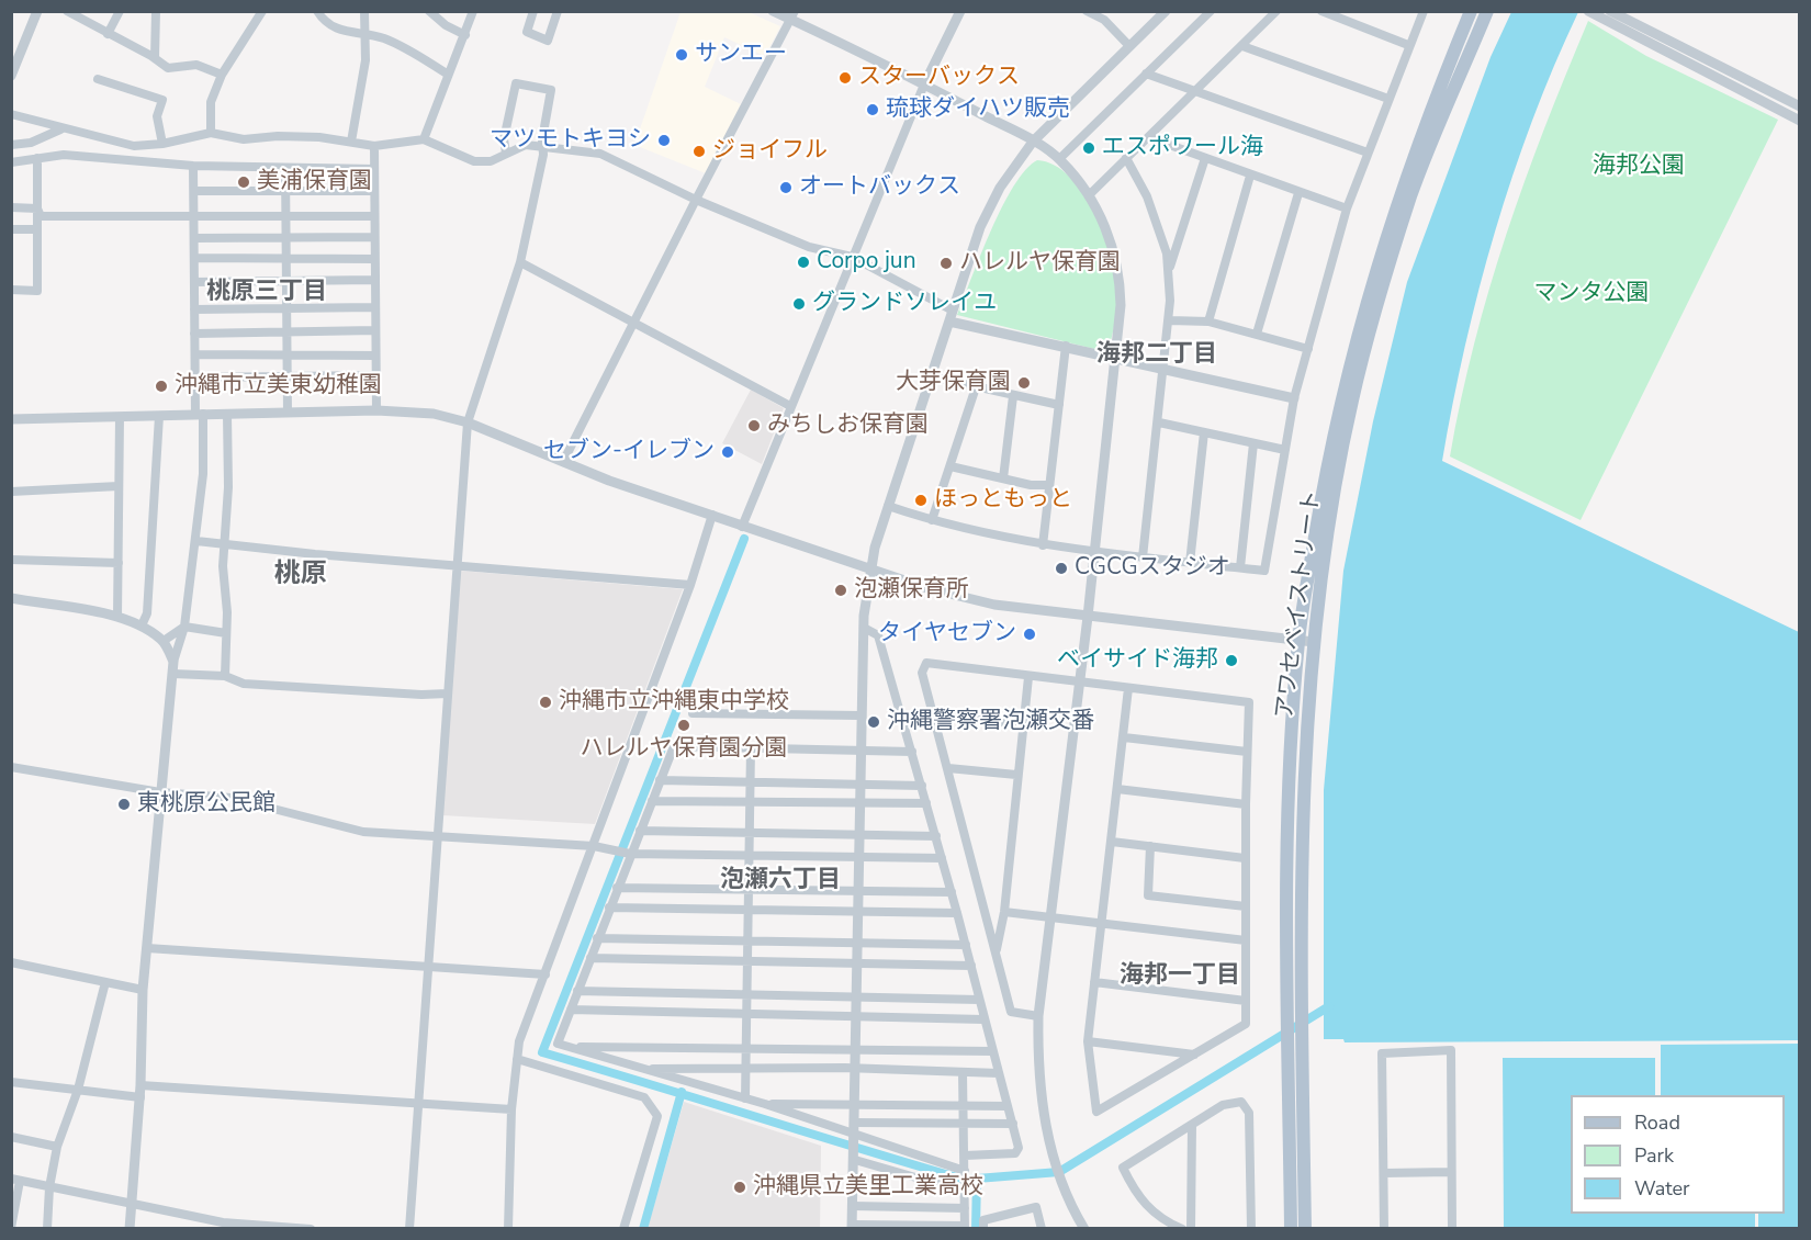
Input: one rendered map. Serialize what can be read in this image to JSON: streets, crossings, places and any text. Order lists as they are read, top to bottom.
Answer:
{
  "streets": {
    "main road": ["アワセベイストリート"]
  },
  "districts": [
    "桃原三丁目",
    "海邦二丁目",
    "桃原",
    "泡瀬六丁目",
    "海邦一丁目"
  ],
  "parks": ["海邦公園", "マンタ公園"],
  "places": [
    "サンエー",
    "スターバックス",
    "琉球ダイハツ販売",
    "マツモトキヨシ",
    "エスポワール海",
    "ジョイフル",
    "美浦保育園",
    "オートバックス",
    "Corpo jun",
    "ハレルヤ保育園",
    "グランドソレイユ",
    "大芽保育園",
    "沖縄市立美東幼稚園",
    "みちしお保育園",
    "セブン-イレブン",
    "ほっともっと",
    "CGCGスタジオ",
    "泡瀬保育所",
    "タイヤセブン",
    "ベイサイド海邦",
    "沖縄市立沖縄東中学校",
    "沖縄警察署泡瀬交番",
    "ハレルヤ保育園分園",
    "東桃原公民館",
    "沖縄県立美里工業高校"
  ],
  "legend": ["Road", "Park", "Water"]
}
